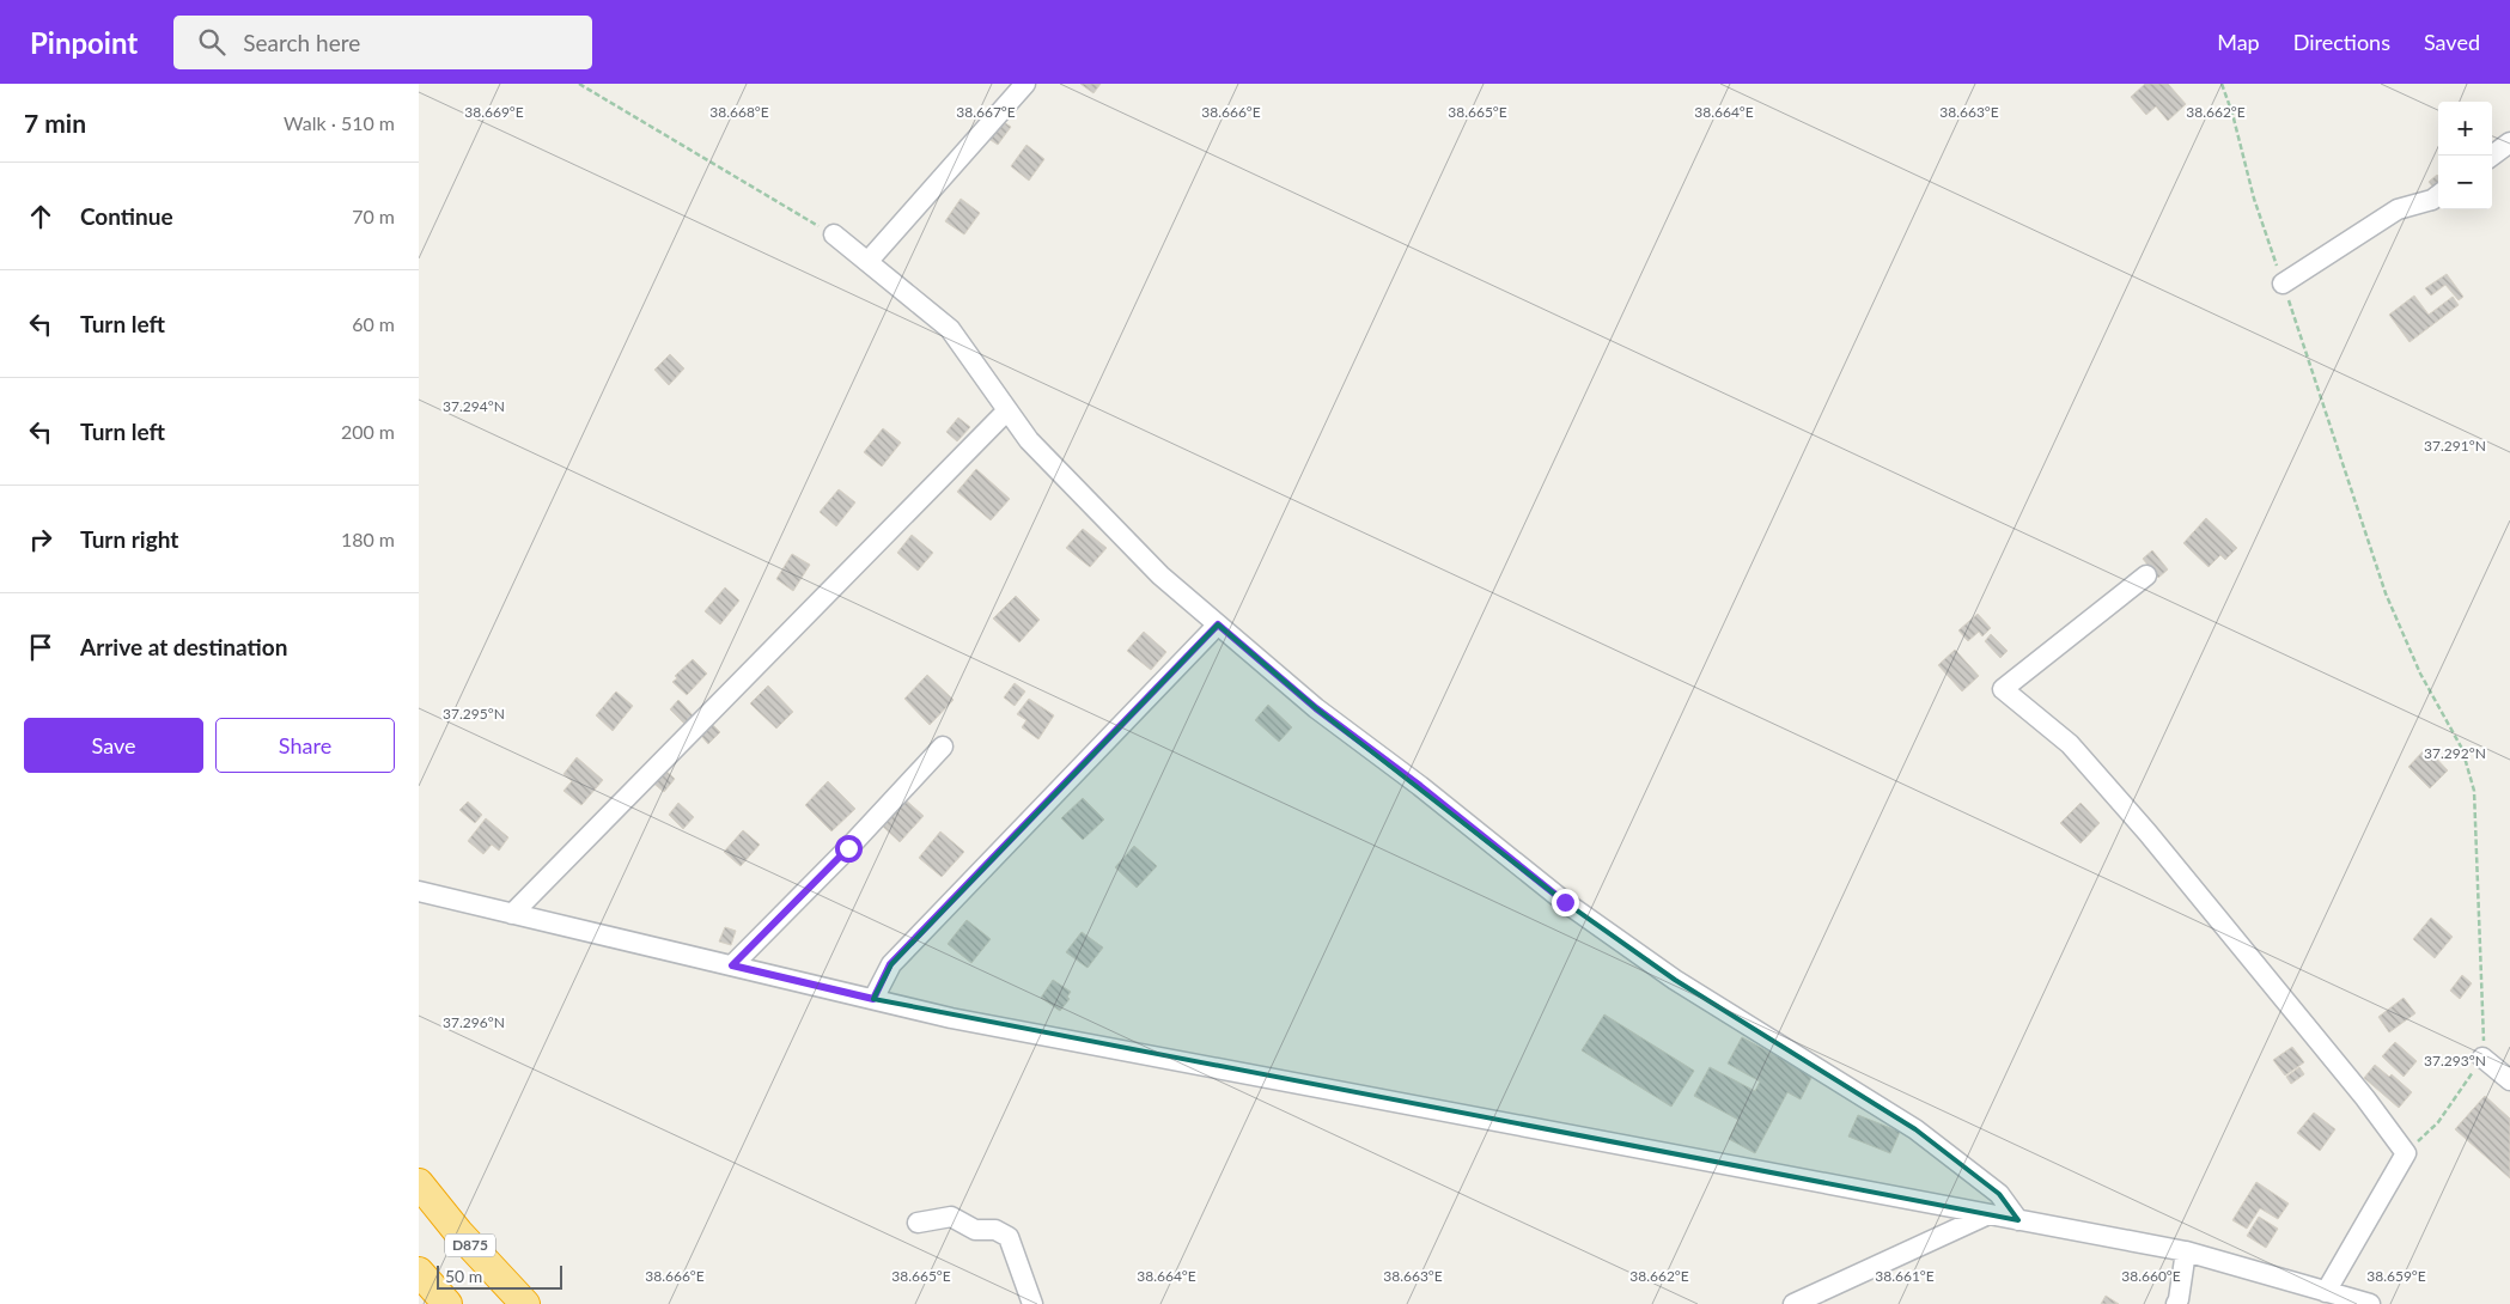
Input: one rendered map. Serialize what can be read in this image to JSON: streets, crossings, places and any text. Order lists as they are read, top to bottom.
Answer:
{
  "streets": {
    "highway": ["D875"]
  },
  "scale_bar": "50 m",
  "page": {
    "header": "Pinpoint",
    "search": "Search here",
    "nav": ["Map", "Directions", "Saved"],
    "heading": ["7 min", "Walk · 510 m"],
    "map_buttons": ["+", "−"],
    "list": [
      ["Continue", "70 m"],
      ["Turn left", "60 m"],
      ["Turn left", "200 m"],
      ["Turn right", "180 m"],
      "Arrive at destination"
    ],
    "buttons": ["Save", "Share"],
    "scale": "50 m"
  },
  "coordinates": [
    "38.669°E",
    "38.668°E",
    "38.667°E",
    "38.666°E",
    "38.665°E",
    "38.664°E",
    "38.663°E",
    "38.662°E",
    "37.294°N",
    "37.291°N",
    "37.295°N",
    "37.292°N",
    "37.296°N",
    "37.293°N",
    "38.660°E",
    "38.659°E",
    "38.661°E"
  ]
}
